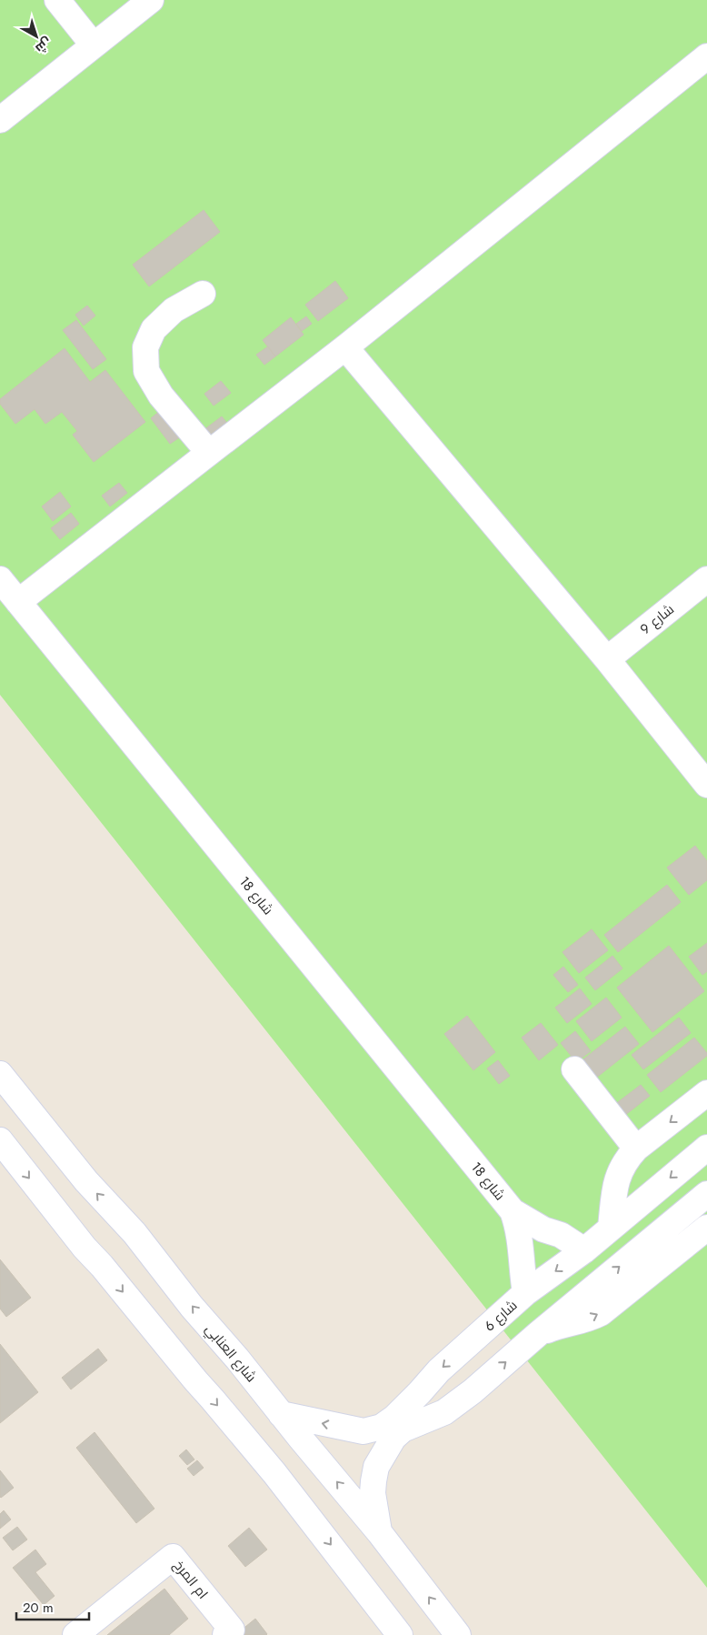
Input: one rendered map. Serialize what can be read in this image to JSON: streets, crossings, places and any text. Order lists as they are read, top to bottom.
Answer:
{
  "streets": {
    "street": [
      "شارع 9",
      "شارع 18",
      "شارع 6",
      "شارع العنابي",
      "ام المرخ"
    ]
  },
  "crossings": [
    ["شارع 18", "شارع 6"],
    ["شارع 6", "شارع العنابي"]
  ],
  "scale_bar": "20 m",
  "north": "bottom right"
}
